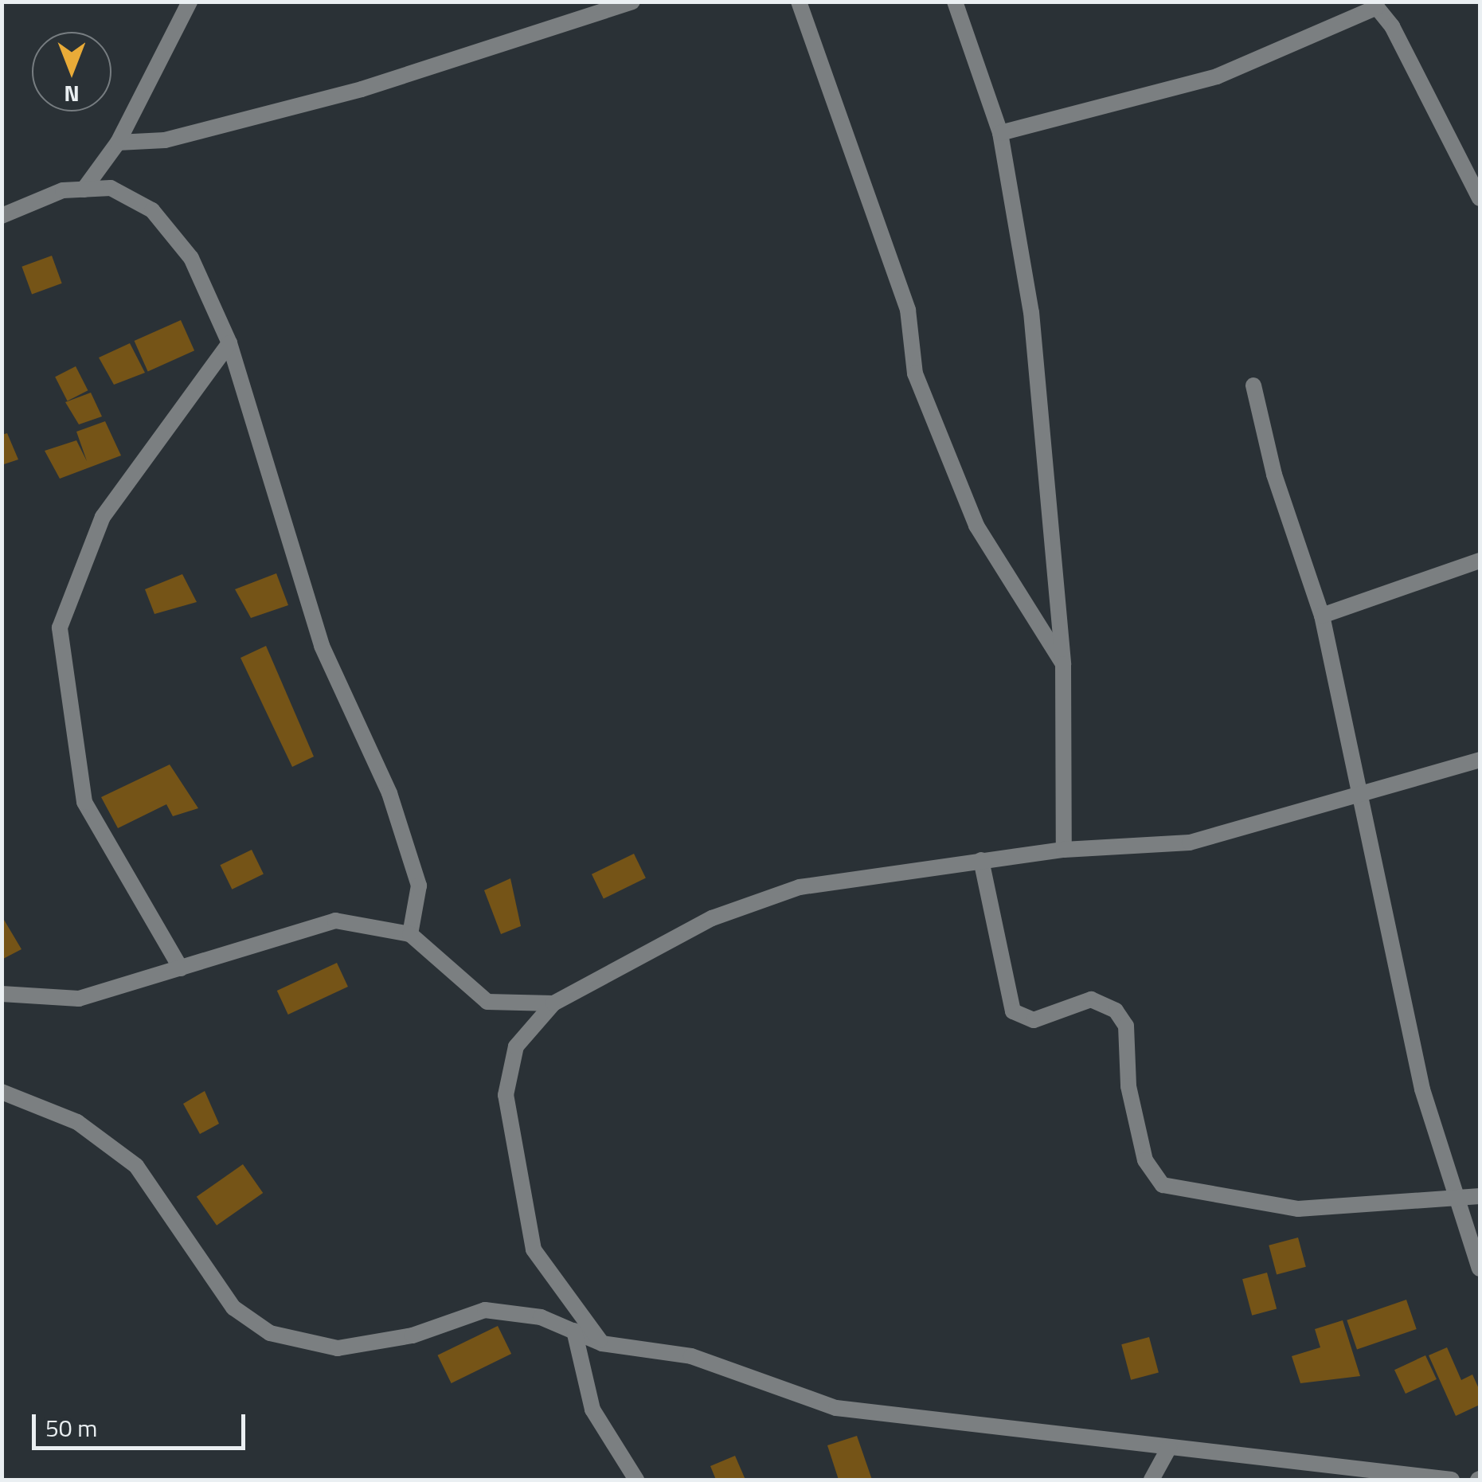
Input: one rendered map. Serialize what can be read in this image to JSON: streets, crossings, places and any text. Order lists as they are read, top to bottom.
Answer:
{
  "scale_bar": "50 m",
  "north": "bottom"
}
